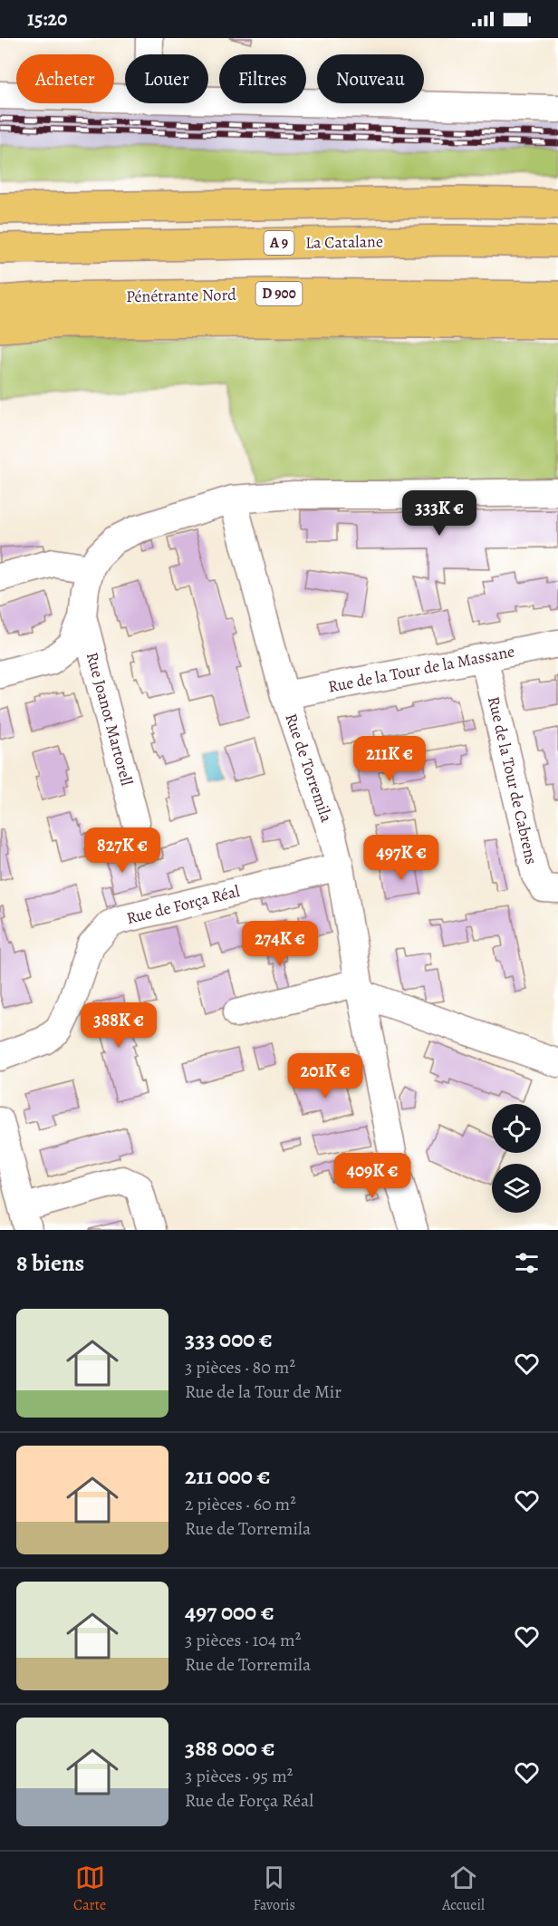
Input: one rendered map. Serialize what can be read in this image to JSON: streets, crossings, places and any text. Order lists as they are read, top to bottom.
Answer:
{
  "streets": {
    "highway": [
      "La Catalane",
      "A 9",
      "D 900",
      "Pénétrante Nord"
    ],
    "street": [
      "Rue de la Tour de la Massane",
      "Rue Joanot Martorell",
      "Rue de Torremila",
      "Rue de la Tour de Cabrens",
      "Rue de Força Réal"
    ]
  },
  "crossings": [
    ["Rue de la Tour de la Massane", "Rue de Torremila"],
    ["Rue de la Tour de la Massane", "Rue de la Tour de Cabrens"],
    ["Rue de Torremila", "Rue de Força Réal"]
  ],
  "page": {
    "status": "15:20",
    "chip": [
      "Acheter",
      "Louer",
      "Filtres",
      "Nouveau"
    ],
    "price": [
      "333K €",
      "211K €",
      "827K €",
      "497K €",
      "274K €",
      "388K €",
      "201K €",
      "409K €"
    ],
    "heading": "8 biens",
    "list": [
      {
        "name": "333 000 €",
        "note": "3 pièces · 80 m² · Rue de la Tour de Mir"
      },
      {
        "name": "211 000 €",
        "note": "2 pièces · 60 m² · Rue de Torremila"
      },
      {
        "name": "497 000 €",
        "note": "3 pièces · 104 m² · Rue de Torremila"
      },
      {
        "name": "388 000 €",
        "note": "3 pièces · 95 m² · Rue de Força Réal"
      }
    ],
    "tabs": ["Carte", "Favoris", "Accueil"]
  }
}
